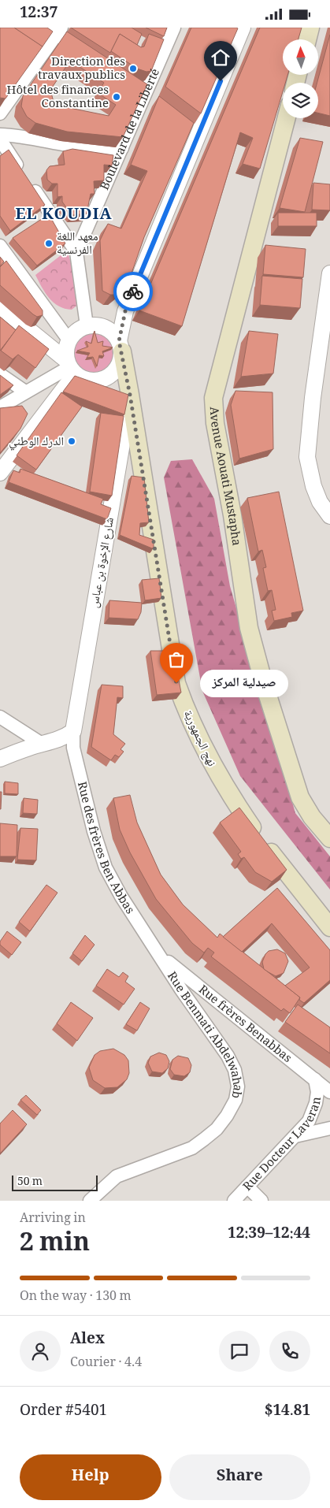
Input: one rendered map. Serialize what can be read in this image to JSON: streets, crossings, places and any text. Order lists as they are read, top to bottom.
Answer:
{
  "streets": {
    "main road": ["Avenue Aouati Mustapha", "نهج الجمهورية"],
    "street": [
      "Boulevard de la Liberté",
      "شارع الإخوة بن عباس",
      "Rue des frères Ben Abbas",
      "Rue frères Benabbas",
      "Rue Benmati Abdelwahab",
      "Rue Docteur Laveran"
    ]
  },
  "crossings": [
    ["شارع الإخوة بن عباس", "نهج الجمهورية"],
    ["شارع الإخوة بن عباس", "Rue des frères Ben Abbas"],
    ["Rue des frères Ben Abbas", "Rue frères Benabbas"],
    ["Rue des frères Ben Abbas", "Rue Benmati Abdelwahab"],
    ["Rue frères Benabbas", "Rue Benmati Abdelwahab"],
    ["Rue frères Benabbas", "Rue Docteur Laveran"]
  ],
  "districts": ["EL KOUDIA"],
  "places": [
    "Direction des travaux publics",
    "Hôtel des finances Constantine",
    "معهد اللغة الفرنسية",
    "الدرك الوطني",
    "صيدلية المركز"
  ],
  "scale_bar": "50 m",
  "north": "top",
  "page": {
    "status": "12:37",
    "bubble": "صيدلية المركز",
    "scale": "50 m",
    "heading": ["2 min", "Arriving in", "12:39–12:44"],
    "panel": [
      "Alex",
      "Courier · 4.4",
      "Order #5401",
      "$14.81"
    ],
    "bar": "On the way · 130 m",
    "buttons": ["Help", "Share"]
  }
}
